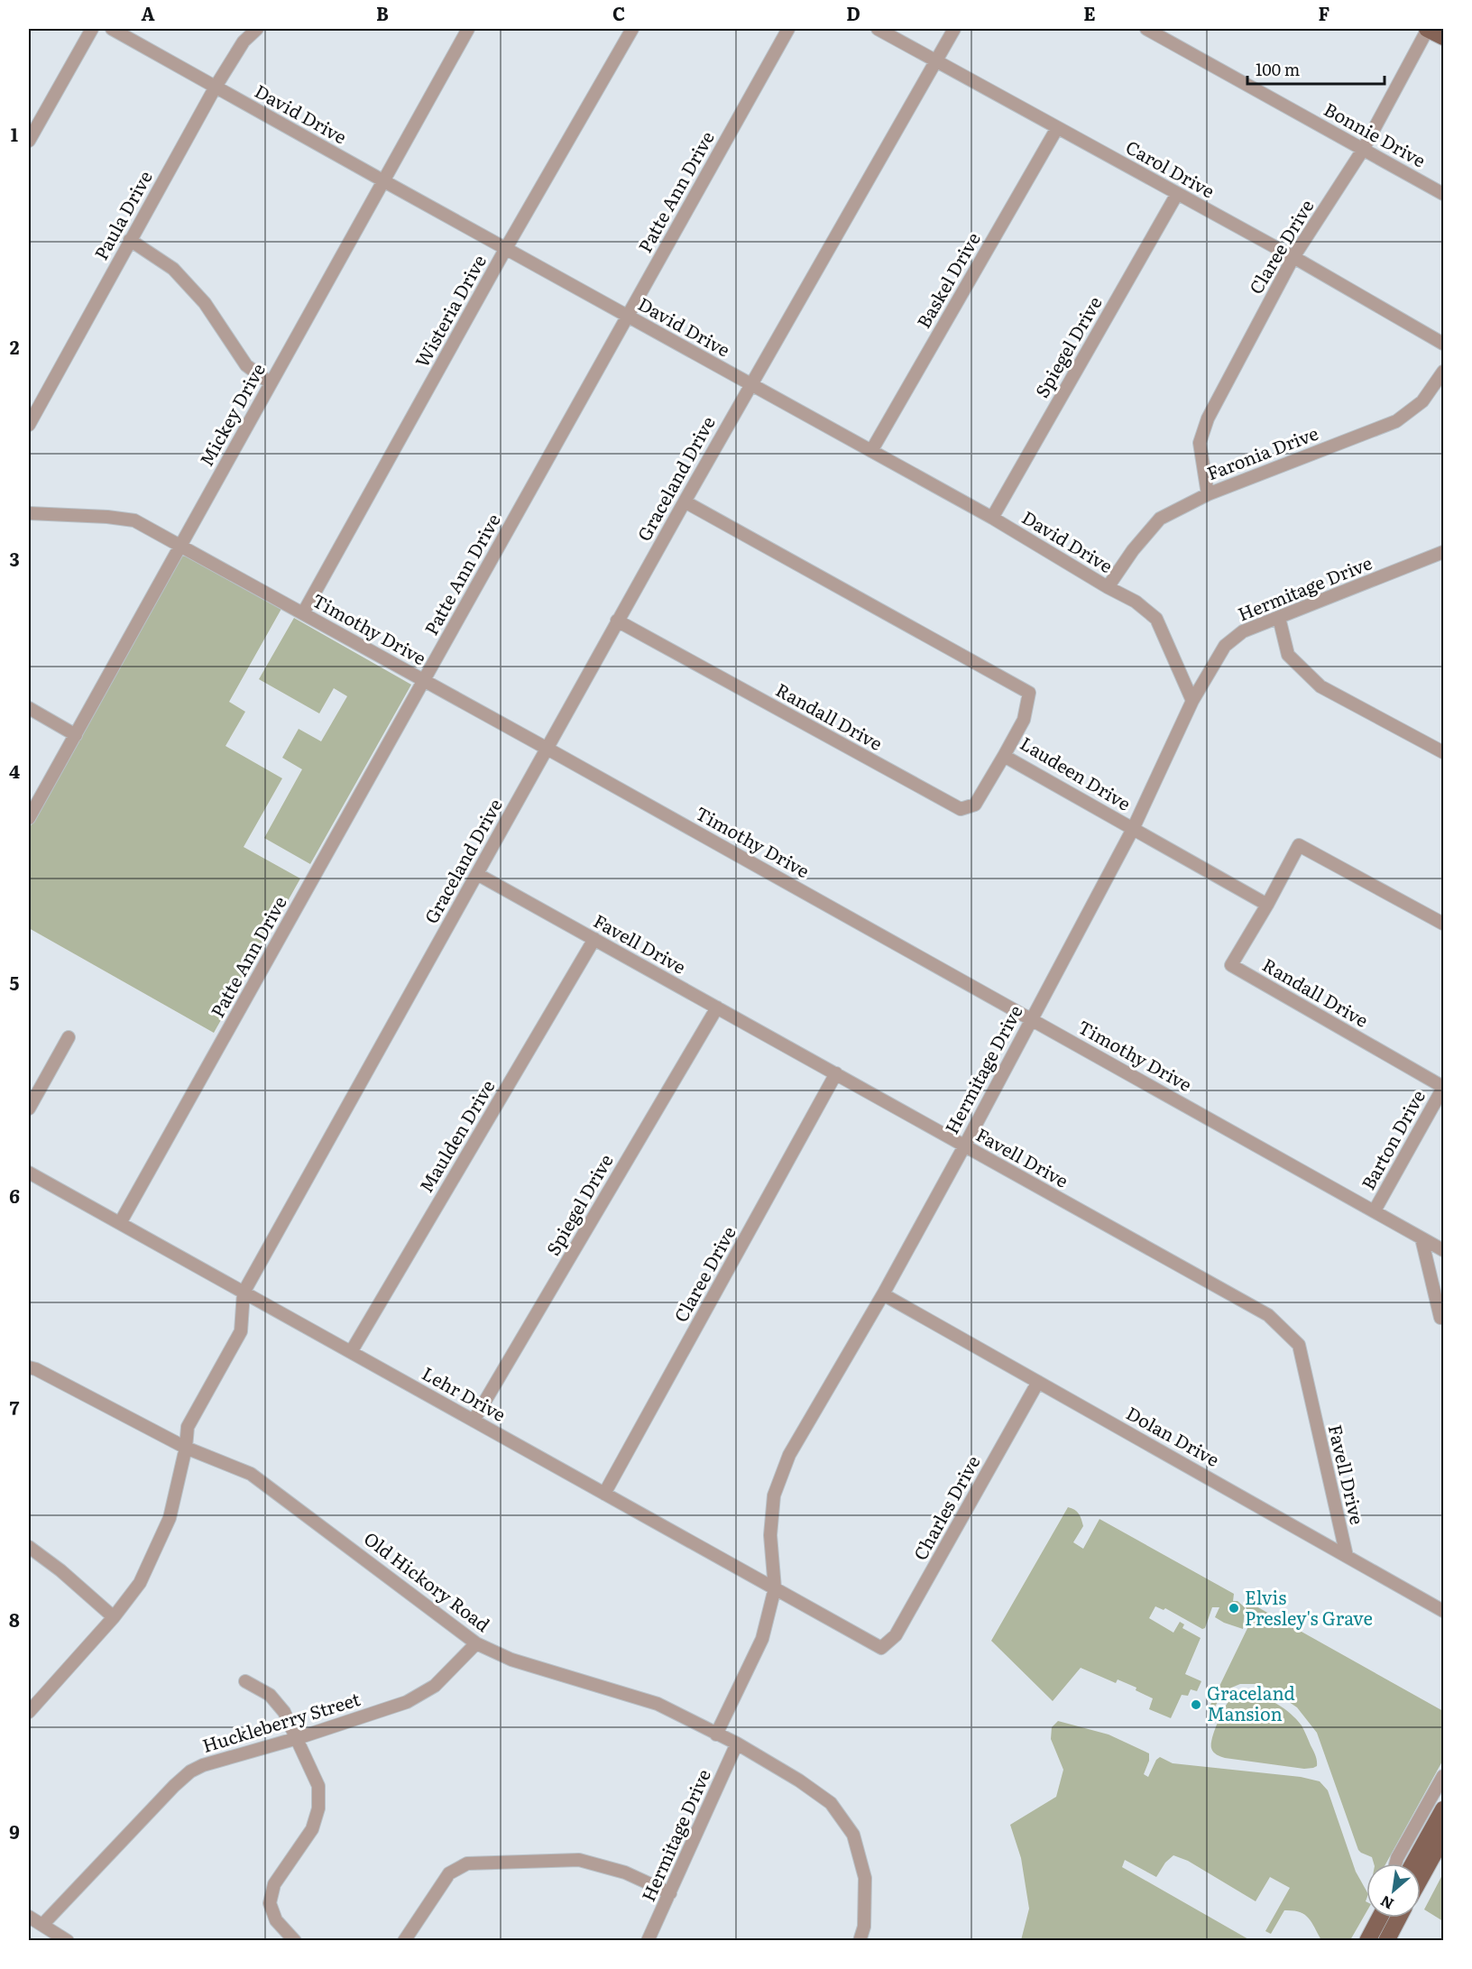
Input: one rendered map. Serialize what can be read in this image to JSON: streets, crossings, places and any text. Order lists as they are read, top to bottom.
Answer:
{
  "streets": {
    "street": [
      "David Drive",
      "Bonnie Drive",
      "Carol Drive",
      "Patte Ann Drive",
      "Paula Drive",
      "Claree Drive",
      "Baskel Drive",
      "Wisteria Drive",
      "Spiegel Drive",
      "Mickey Drive",
      "Faronia Drive",
      "Graceland Drive",
      "Hermitage Drive",
      "Timothy Drive",
      "Randall Drive",
      "Laudeen Drive",
      "Favell Drive",
      "Maulden Drive",
      "Barton Drive",
      "Lehr Drive",
      "Dolan Drive",
      "Charles Drive",
      "Old Hickory Road",
      "Huckleberry Street"
    ]
  },
  "crossings": [
    ["David Drive", "Patte Ann Drive"],
    ["David Drive", "Paula Drive"],
    ["David Drive", "Baskel Drive"],
    ["David Drive", "Wisteria Drive"],
    ["David Drive", "Spiegel Drive"],
    ["David Drive", "Mickey Drive"],
    ["David Drive", "Faronia Drive"],
    ["David Drive", "Graceland Drive"],
    ["David Drive", "Hermitage Drive"],
    ["Bonnie Drive", "Claree Drive"],
    ["Carol Drive", "Claree Drive"],
    ["Carol Drive", "Baskel Drive"],
    ["Carol Drive", "Spiegel Drive"],
    ["Carol Drive", "Graceland Drive"],
    ["Patte Ann Drive", "Timothy Drive"],
    ["Patte Ann Drive", "Lehr Drive"],
    ["Claree Drive", "Faronia Drive"],
    ["Claree Drive", "Favell Drive"],
    ["Claree Drive", "Lehr Drive"],
    ["Wisteria Drive", "Timothy Drive"],
    ["Spiegel Drive", "Favell Drive"],
    ["Spiegel Drive", "Lehr Drive"],
    ["Mickey Drive", "Timothy Drive"],
    ["Graceland Drive", "Timothy Drive"],
    ["Graceland Drive", "Randall Drive"],
    ["Graceland Drive", "Laudeen Drive"],
    ["Graceland Drive", "Favell Drive"],
    ["Graceland Drive", "Lehr Drive"],
    ["Graceland Drive", "Old Hickory Road"],
    ["Hermitage Drive", "Timothy Drive"],
    ["Hermitage Drive", "Laudeen Drive"],
    ["Hermitage Drive", "Favell Drive"],
    ["Hermitage Drive", "Lehr Drive"],
    ["Hermitage Drive", "Dolan Drive"],
    ["Hermitage Drive", "Old Hickory Road"],
    ["Timothy Drive", "Barton Drive"],
    ["Randall Drive", "Laudeen Drive"],
    ["Randall Drive", "Barton Drive"],
    ["Favell Drive", "Maulden Drive"],
    ["Favell Drive", "Dolan Drive"],
    ["Maulden Drive", "Lehr Drive"],
    ["Lehr Drive", "Charles Drive"],
    ["Dolan Drive", "Charles Drive"],
    ["Old Hickory Road", "Huckleberry Street"]
  ],
  "places": ["Elvis Presley's Grave", "Graceland Mansion"],
  "scale_bar": "100 m",
  "north": "bottom left",
  "grid": {
    "columns": [
      "A",
      "B",
      "C",
      "D",
      "E",
      "F"
    ],
    "rows": [
      "1",
      "2",
      "3",
      "4",
      "5",
      "6",
      "7",
      "8",
      "9"
    ]
  }
}
